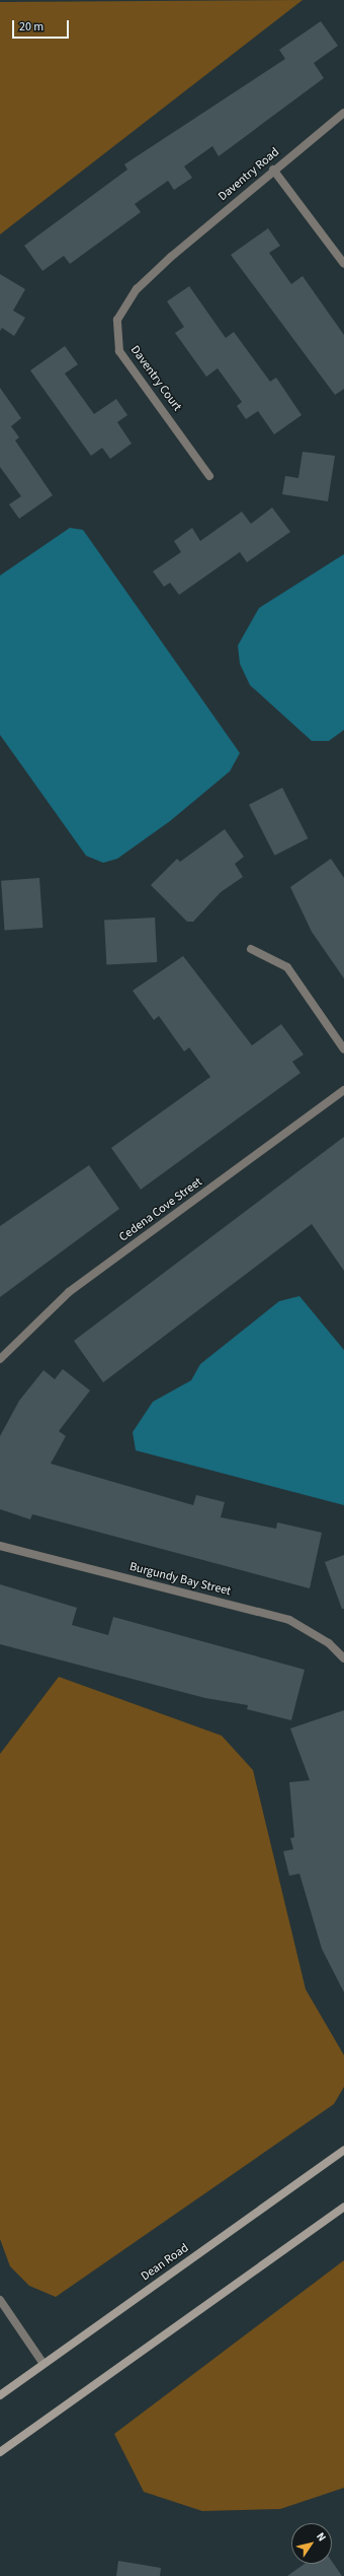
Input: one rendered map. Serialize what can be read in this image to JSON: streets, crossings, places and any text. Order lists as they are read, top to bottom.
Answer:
{
  "streets": {
    "main road": ["Dean Road"],
    "street": [
      "Daventry Road",
      "Daventry Court",
      "Cedena Cove Street",
      "Burgundy Bay Street"
    ]
  },
  "crossings": [
    ["Daventry Road", "Daventry Court"]
  ],
  "scale_bar": "20 m",
  "north": "top right"
}
